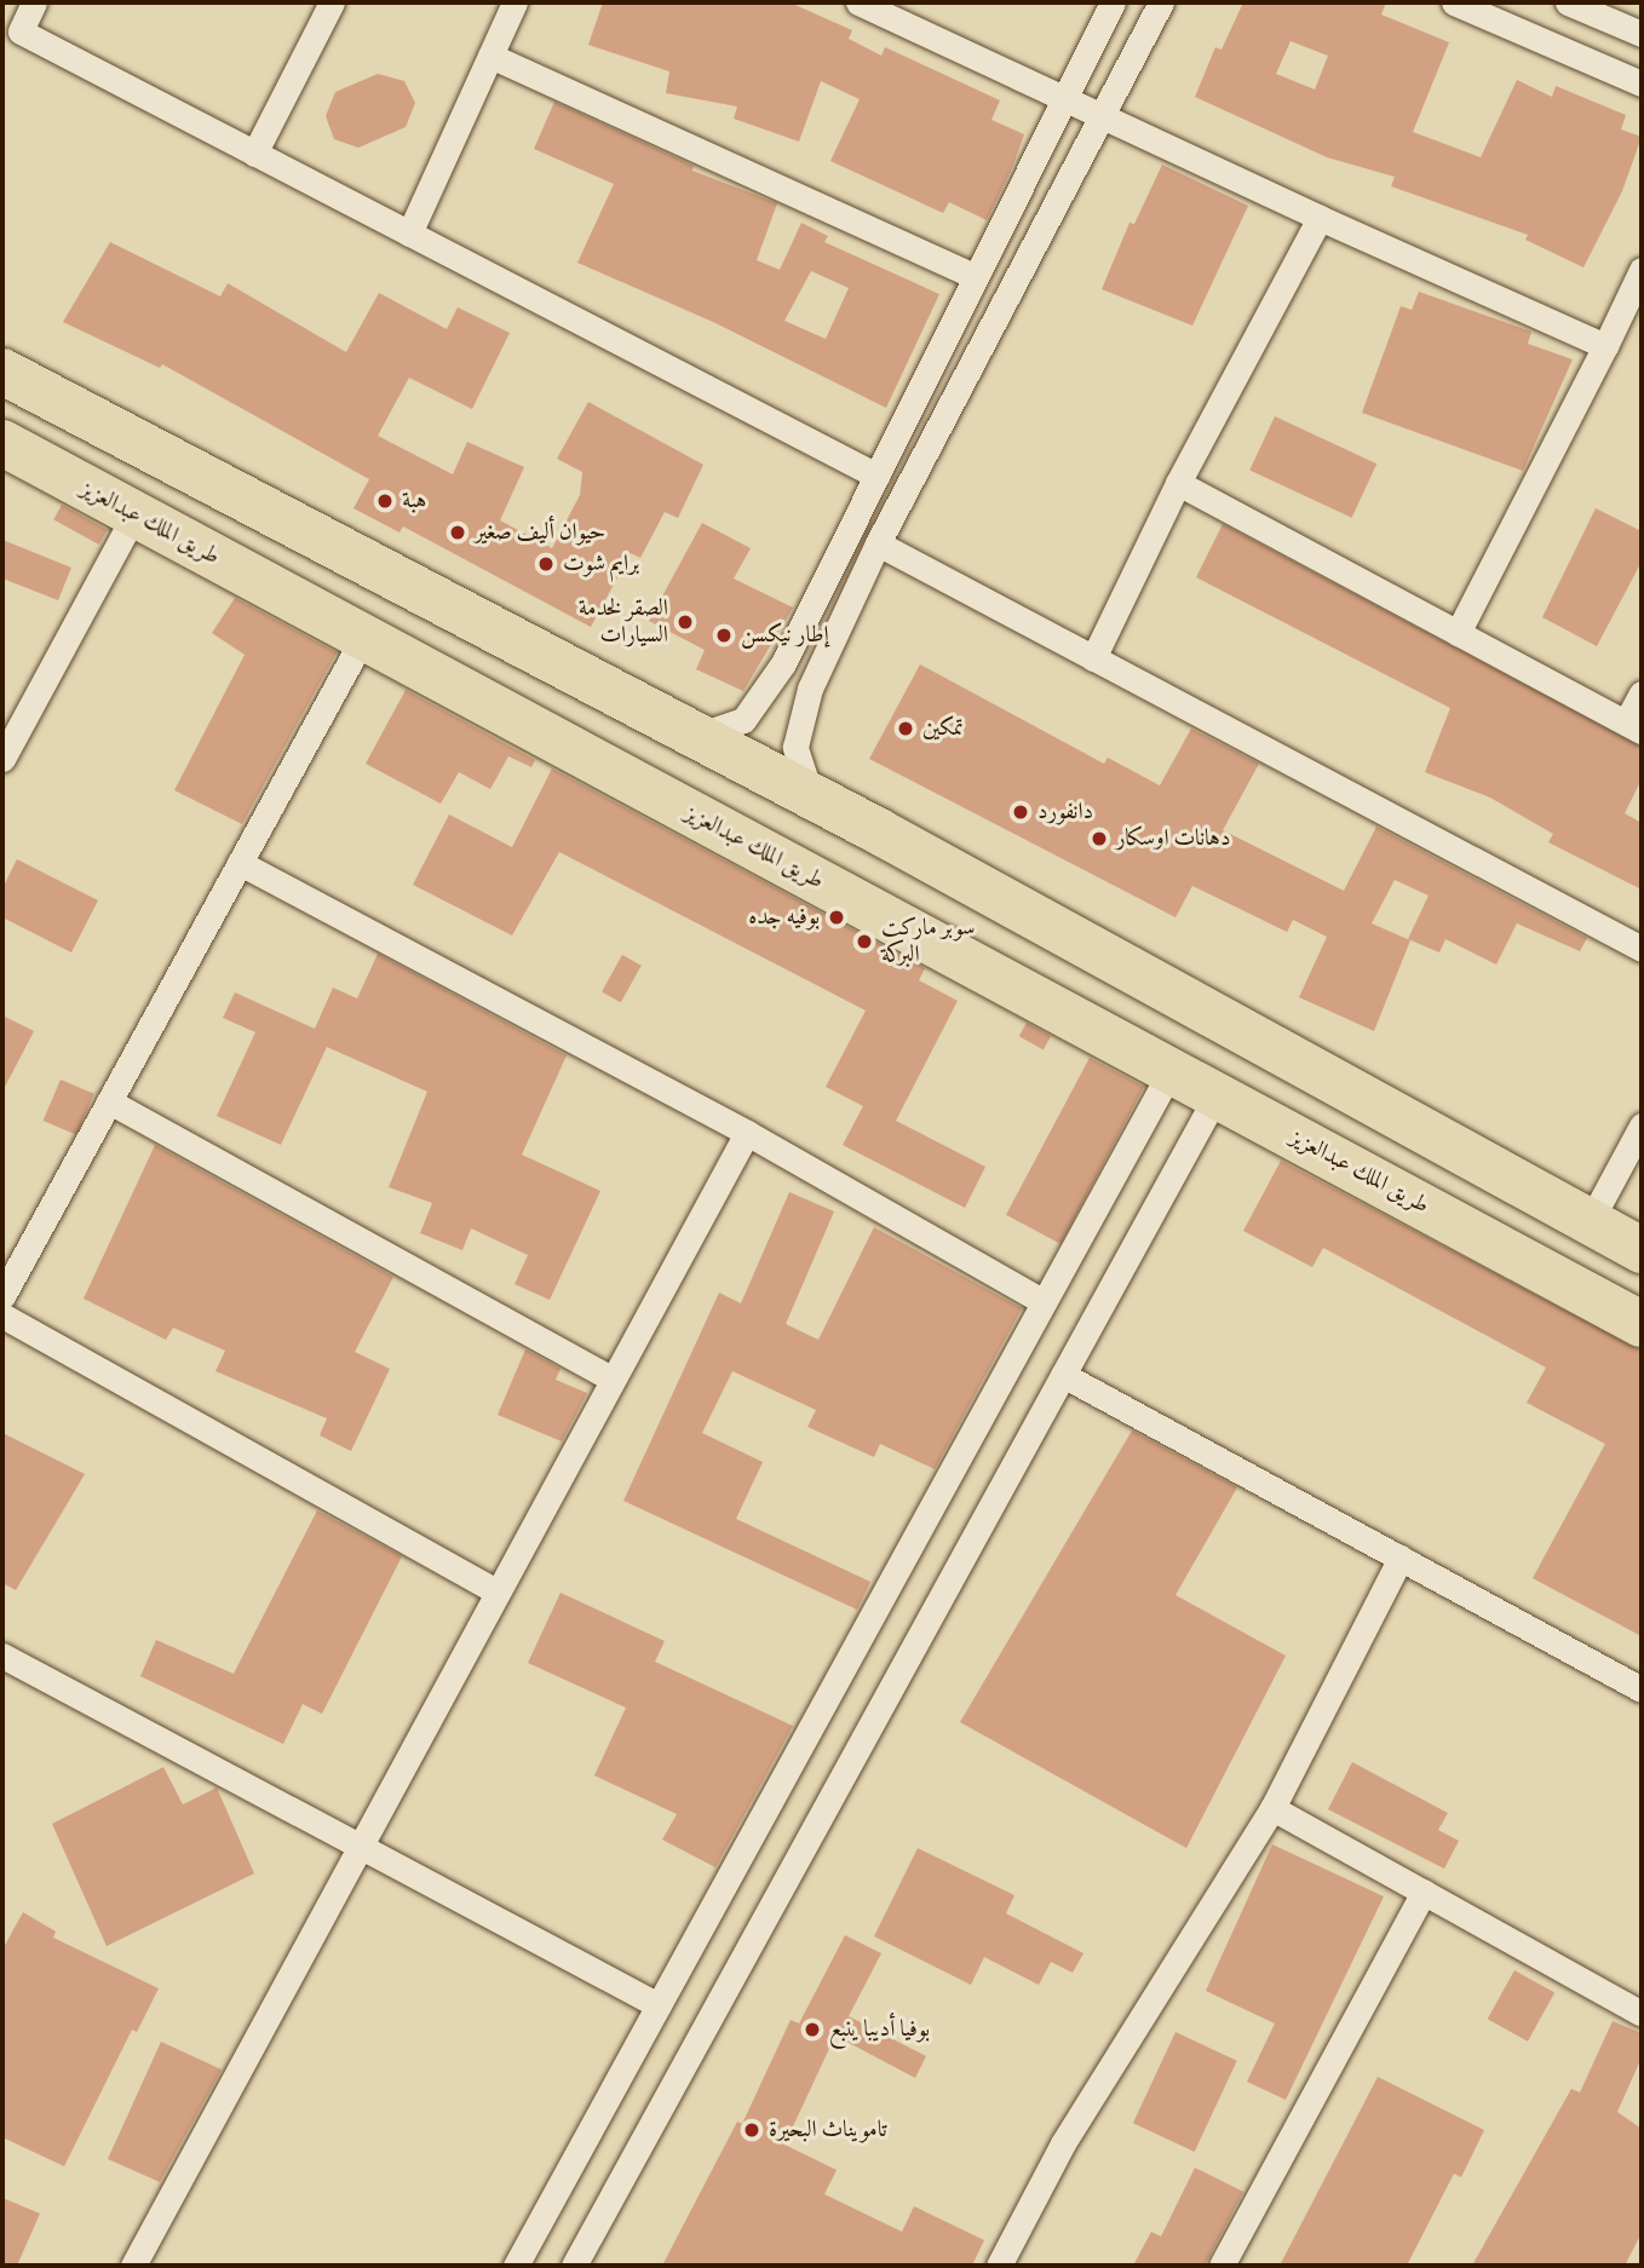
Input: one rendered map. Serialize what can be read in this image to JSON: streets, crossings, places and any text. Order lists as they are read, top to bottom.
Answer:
{
  "streets": {
    "highway": ["طريق الملك عبدالعزيز"]
  },
  "places": [
    "هبة",
    "حيوان أليف صغير",
    "برايم شوت",
    "الصقر لخدمة السيارات",
    "إطار نيكسن",
    "تمكين",
    "دانفورد",
    "دهانات اوسكار",
    "بوفيه جده",
    "سوبر ماركت البركة",
    "بوفيا أديبا ينبع",
    "تامويناث البحيرة"
  ]
}
